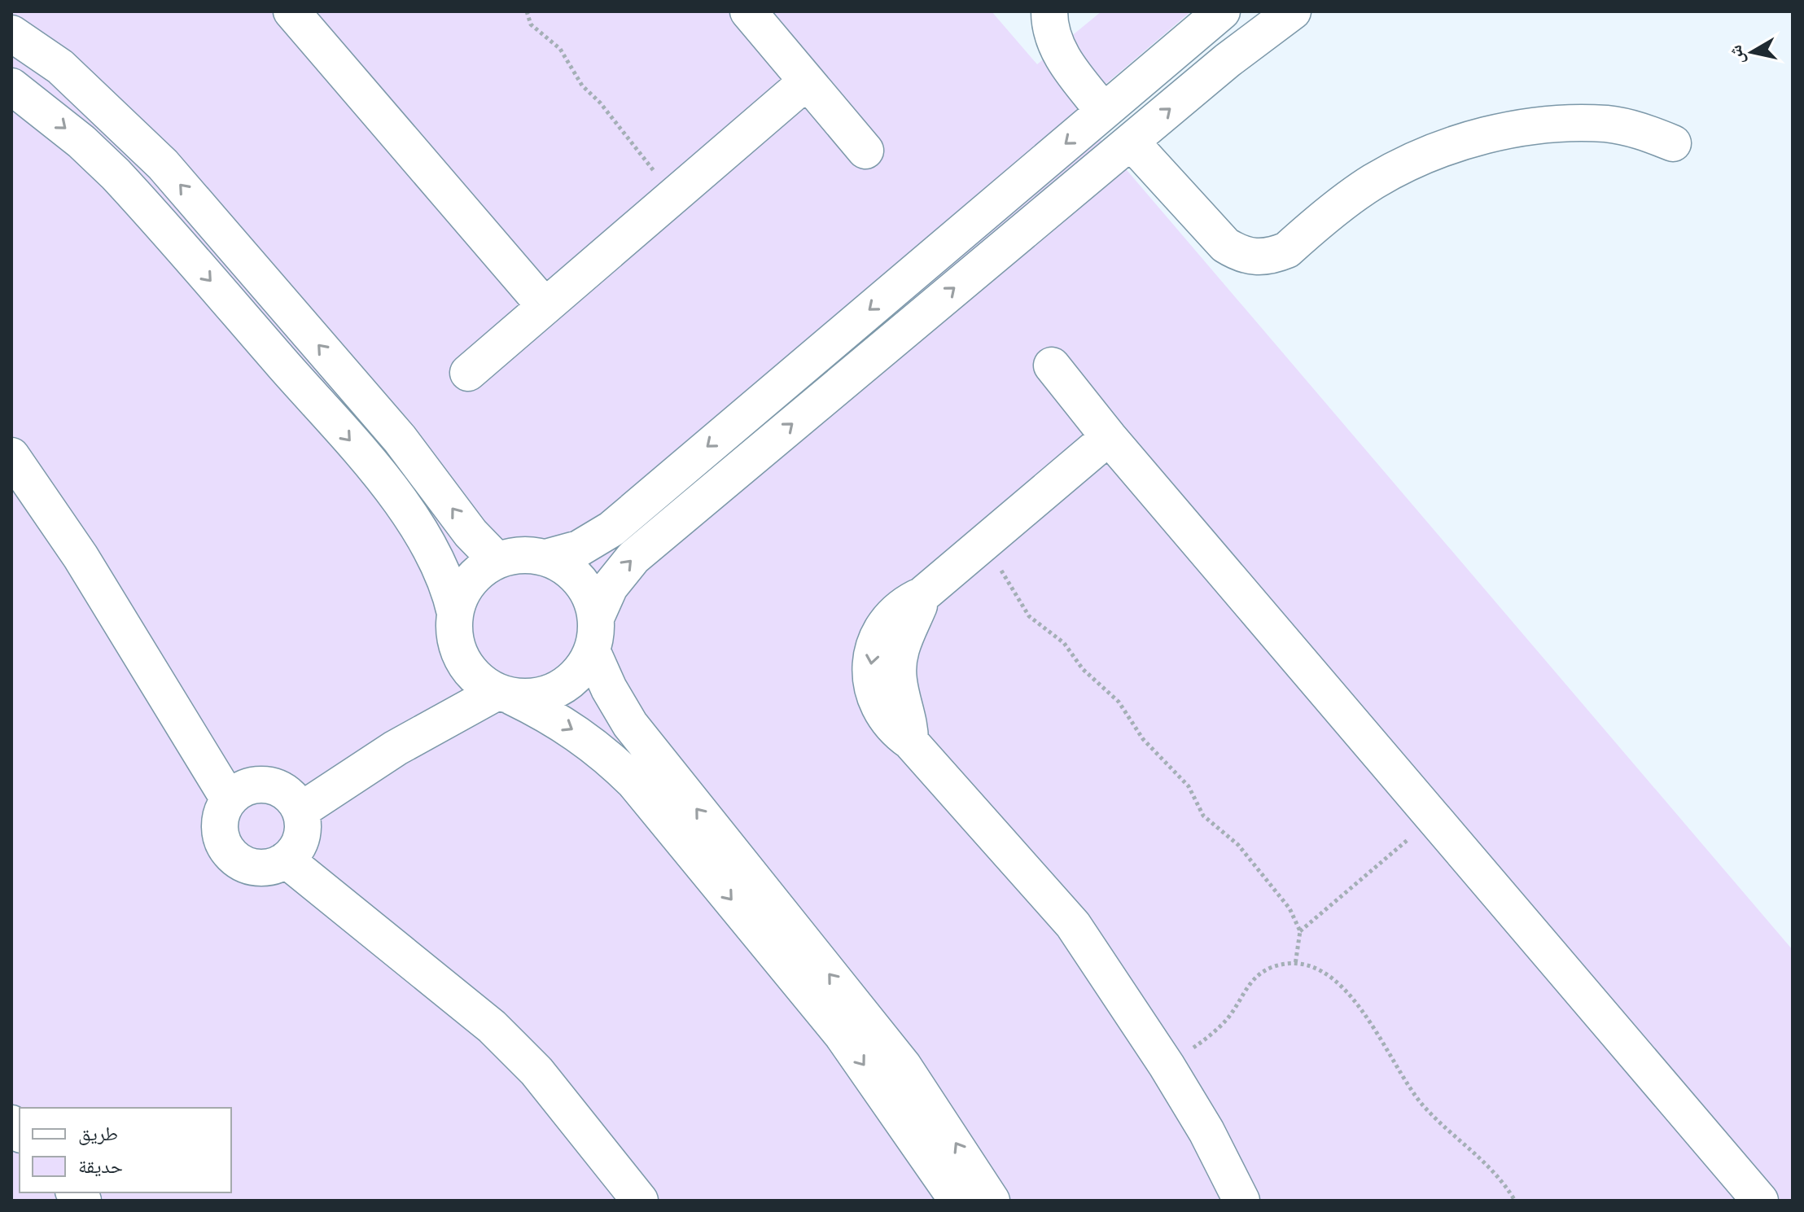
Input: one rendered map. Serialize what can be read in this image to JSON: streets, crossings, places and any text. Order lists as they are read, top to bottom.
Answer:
{
  "legend": ["طريق", "حديقة"],
  "north": "left"
}
